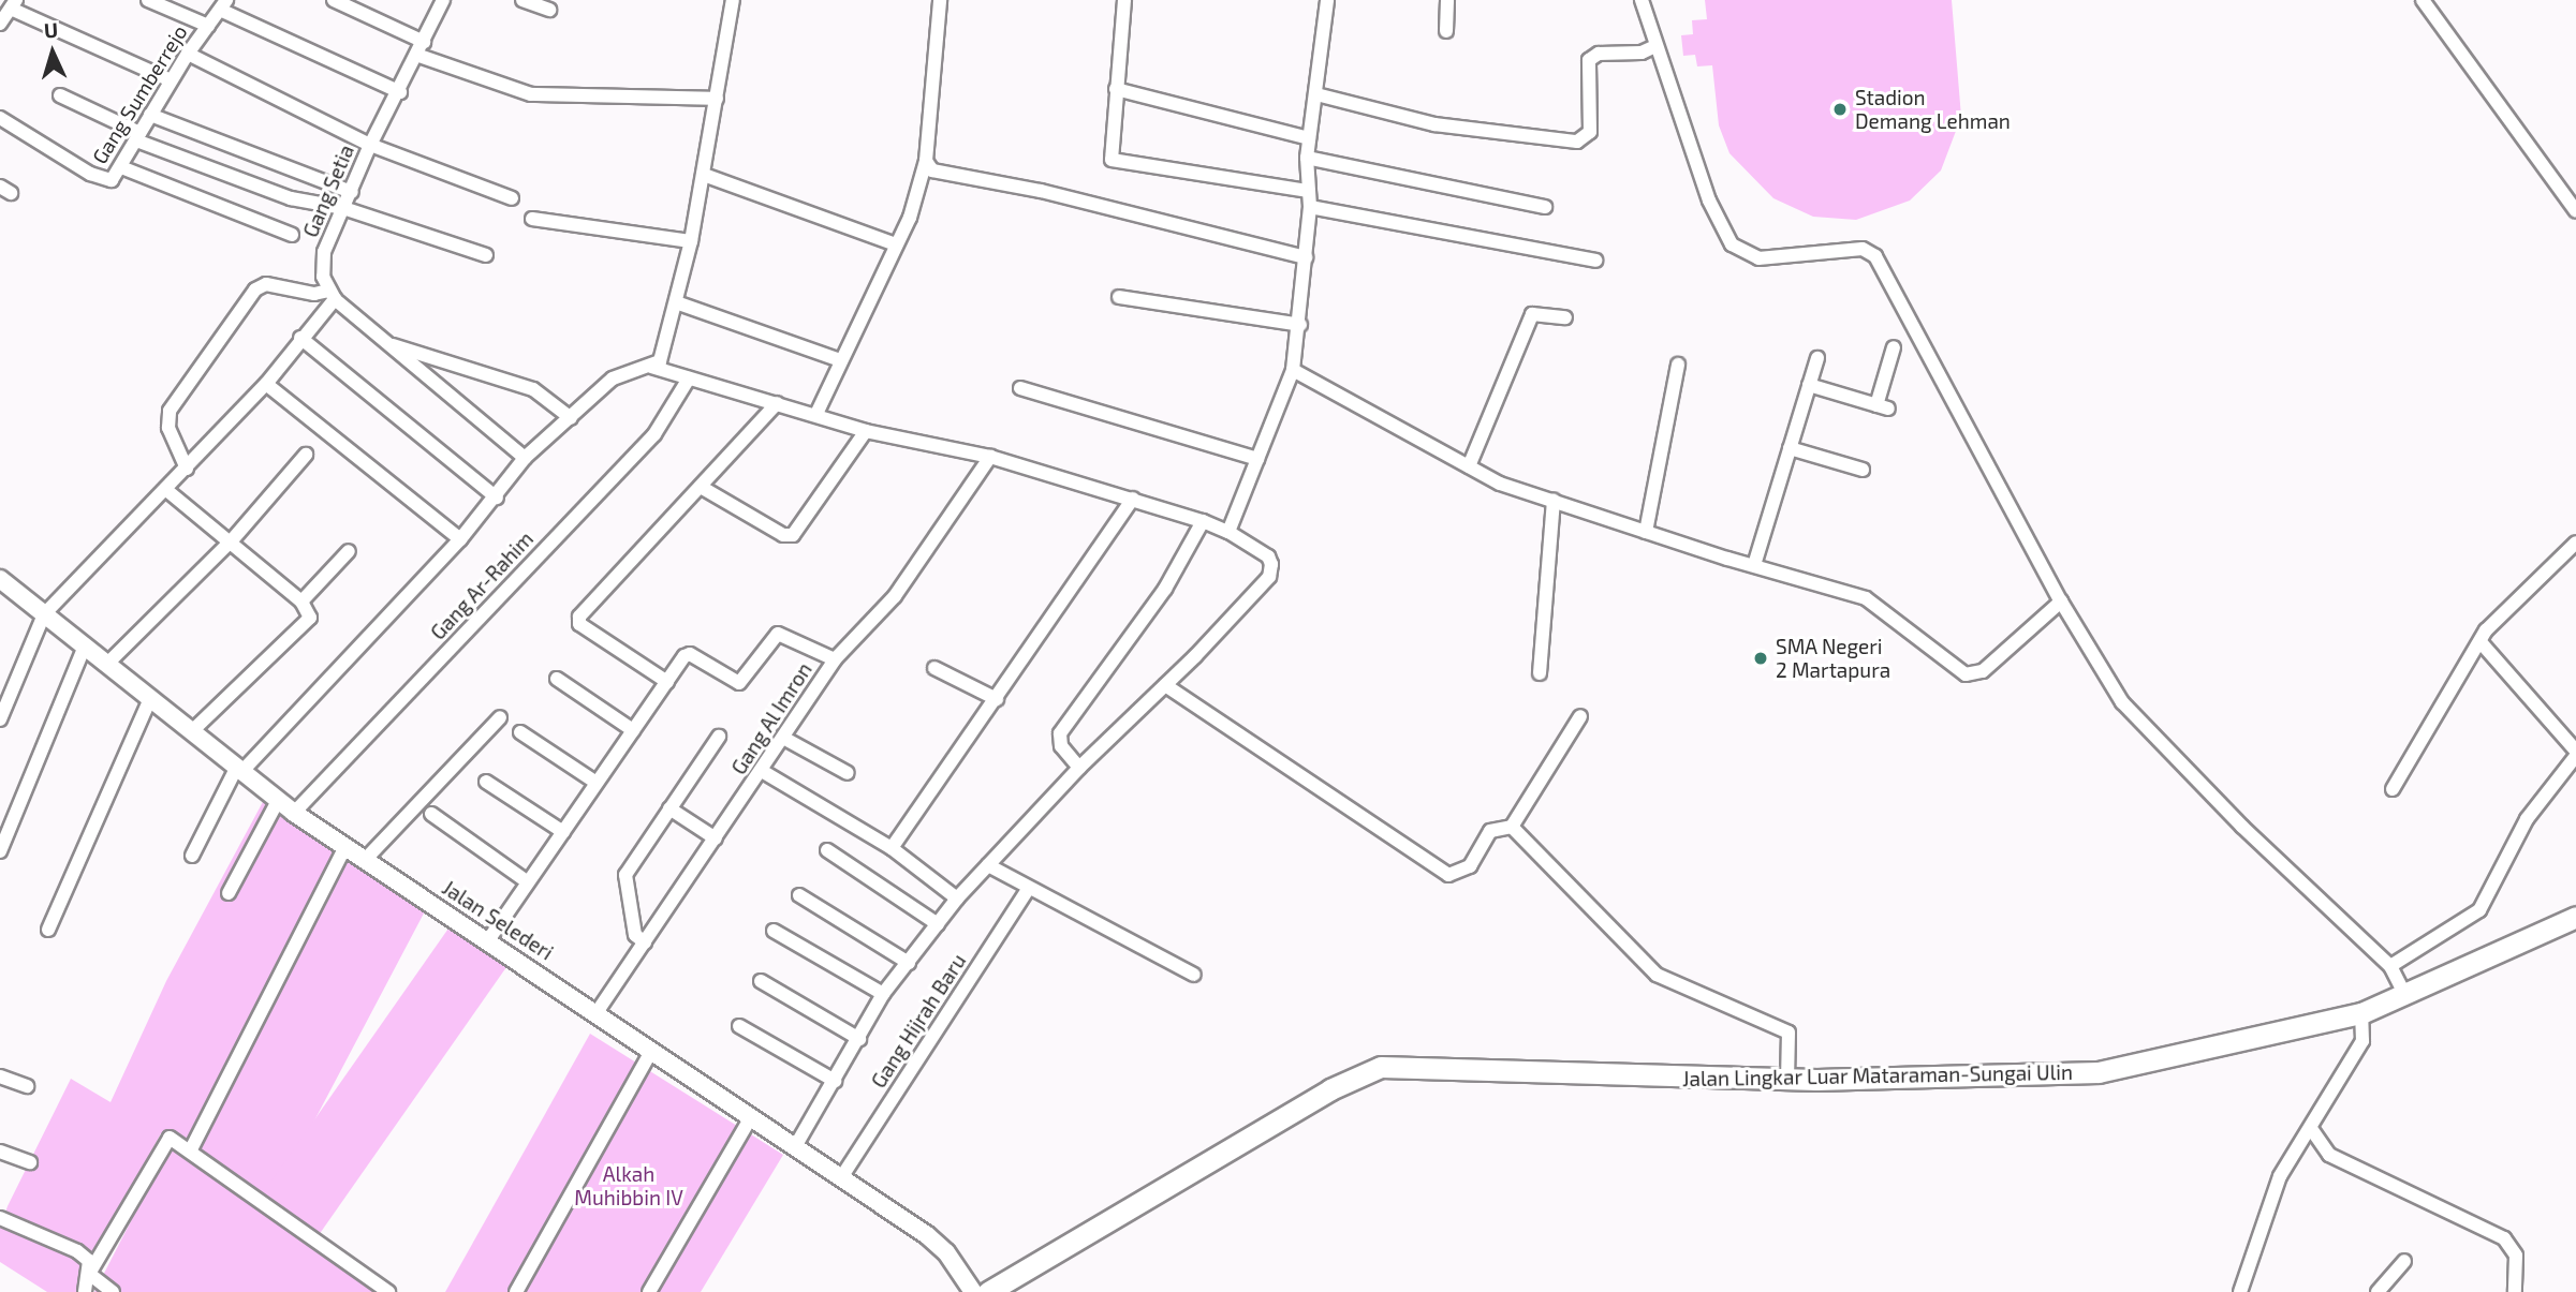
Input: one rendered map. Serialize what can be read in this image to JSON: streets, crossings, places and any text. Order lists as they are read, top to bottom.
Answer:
{
  "streets": {
    "main road": ["Jalan Lingkar Luar Mataraman-Sungai Ulin"],
    "street": [
      "Gang Sumberrejo",
      "Gang Setia",
      "Gang Ar-Rahim",
      "Gang Al Imron",
      "Jalan Selederi",
      "Gang Hijrah Baru"
    ]
  },
  "crossings": [
    ["Gang Ar-Rahim", "Jalan Selederi"],
    ["Gang Al Imron", "Jalan Selederi"],
    ["Jalan Selederi", "Gang Hijrah Baru"]
  ],
  "parks": ["Alkah Muhibbin IV"],
  "places": ["Stadion Demang Lehman", "SMA Negeri 2 Martapura"],
  "north": "top"
}
